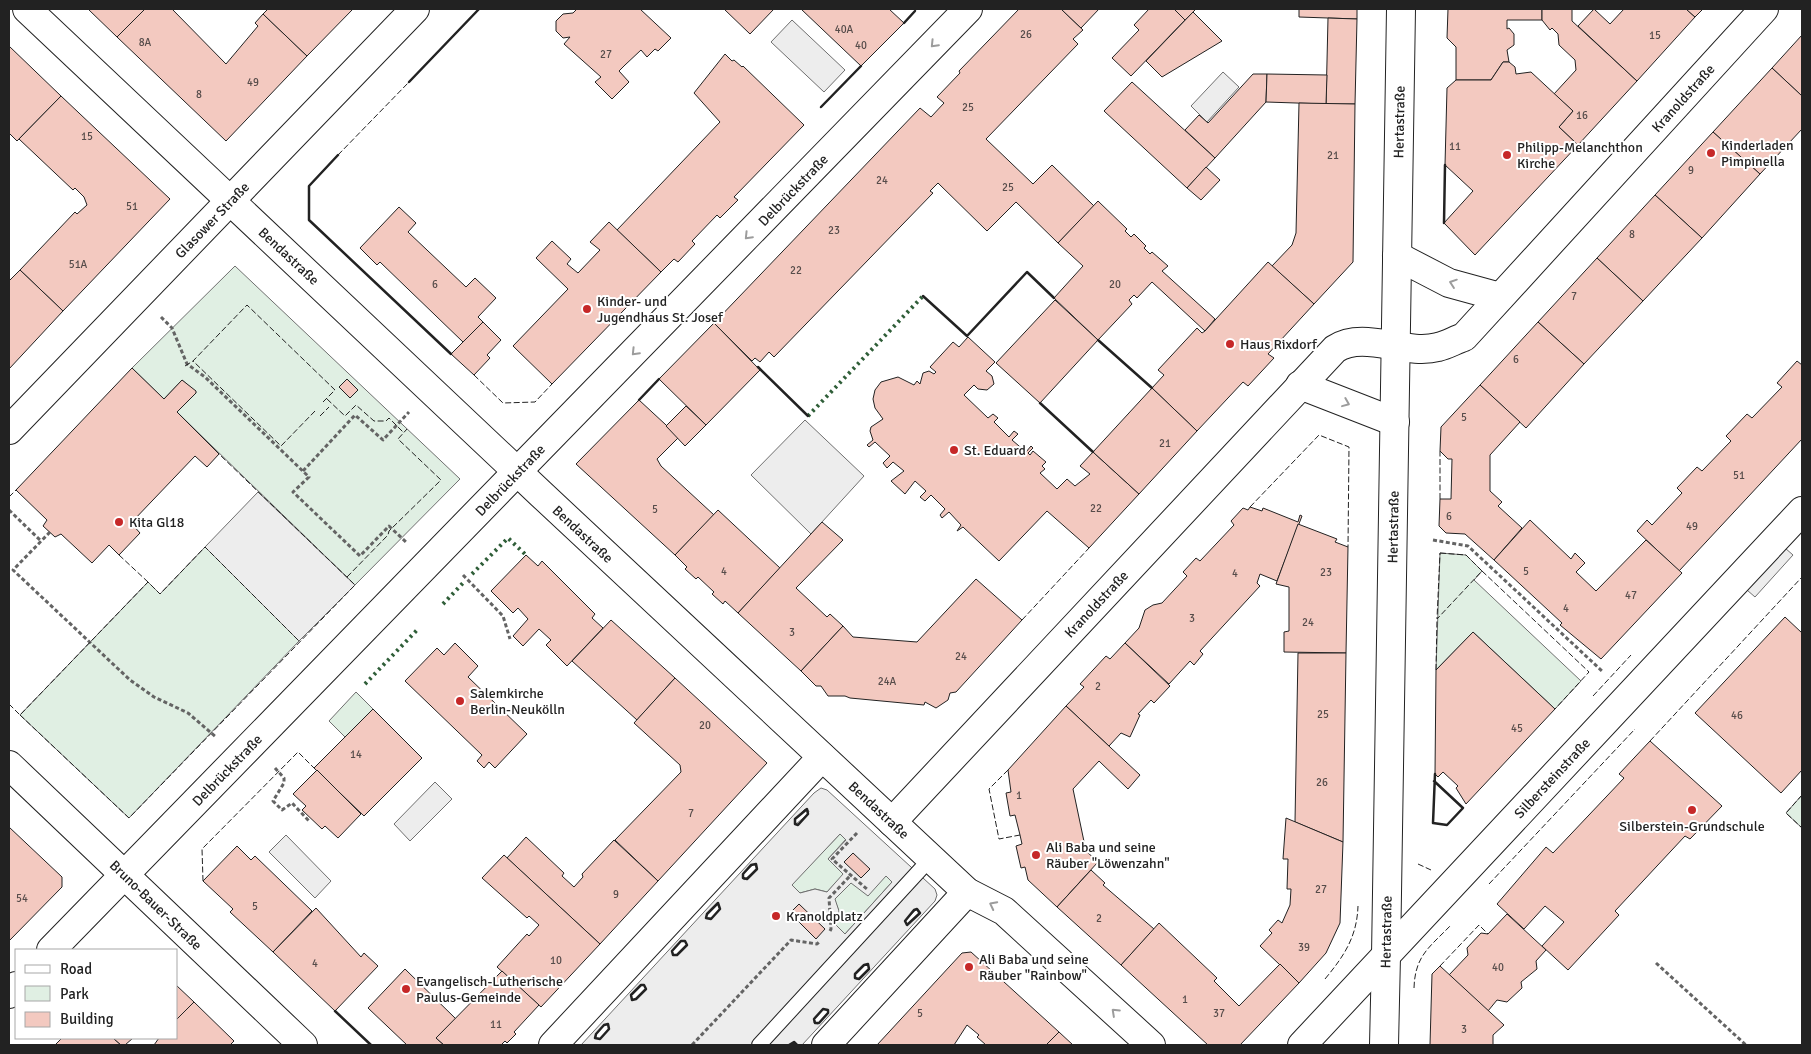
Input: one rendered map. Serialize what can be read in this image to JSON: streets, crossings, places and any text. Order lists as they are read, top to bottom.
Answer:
{
  "streets": {
    "street": [
      "Kranoldstraße",
      "Hertastraße",
      "Delbrückstraße",
      "Glasower Straße",
      "Bendastraße",
      "Silbersteinstraße",
      "Bruno-Bauer-Straße"
    ]
  },
  "crossings": [
    ["Kranoldstraße", "Hertastraße"],
    ["Kranoldstraße", "Bendastraße"],
    ["Hertastraße", "Silbersteinstraße"],
    ["Delbrückstraße", "Bendastraße"],
    ["Delbrückstraße", "Bruno-Bauer-Straße"],
    ["Glasower Straße", "Bendastraße"]
  ],
  "one_way": ["Delbrückstraße"],
  "places": [
    "Kinderladen Pimpinella",
    "Philipp-Melanchthon Kirche",
    "Kinder- und Jugendhaus St. Josef",
    "Haus Rixdorf",
    "St. Eduard",
    "Kita Gl18",
    "Salemkirche Berlin-Neukölln",
    "Silberstein-Grundschule",
    "Ali Baba und seine Räuber \"Löwenzahn\"",
    "Kranoldplatz",
    "Ali Baba und seine Räuber \"Rainbow\"",
    "Evangelisch-Lutherische Paulus-Gemeinde"
  ],
  "house_numbers": [
    "40A",
    "26",
    "15",
    "8A",
    "40",
    "27",
    "49",
    "8",
    "25",
    "16",
    "15",
    "11",
    "21",
    "9",
    "24",
    "25",
    "51",
    "23",
    "8",
    "51A",
    "22",
    "6",
    "20",
    "7",
    "6",
    "5",
    "21",
    "51",
    "22",
    "5",
    "6",
    "49",
    "4",
    "5",
    "23",
    "4",
    "47",
    "4",
    "3",
    "24",
    "3",
    "24",
    "24A",
    "2",
    "25",
    "46",
    "20",
    "45",
    "14",
    "26",
    "1",
    "7",
    "27",
    "9",
    "54",
    "5",
    "2",
    "39",
    "10",
    "4",
    "40",
    "1",
    "5",
    "37",
    "11",
    "3"
  ],
  "legend": ["Road", "Park", "Building"]
}
